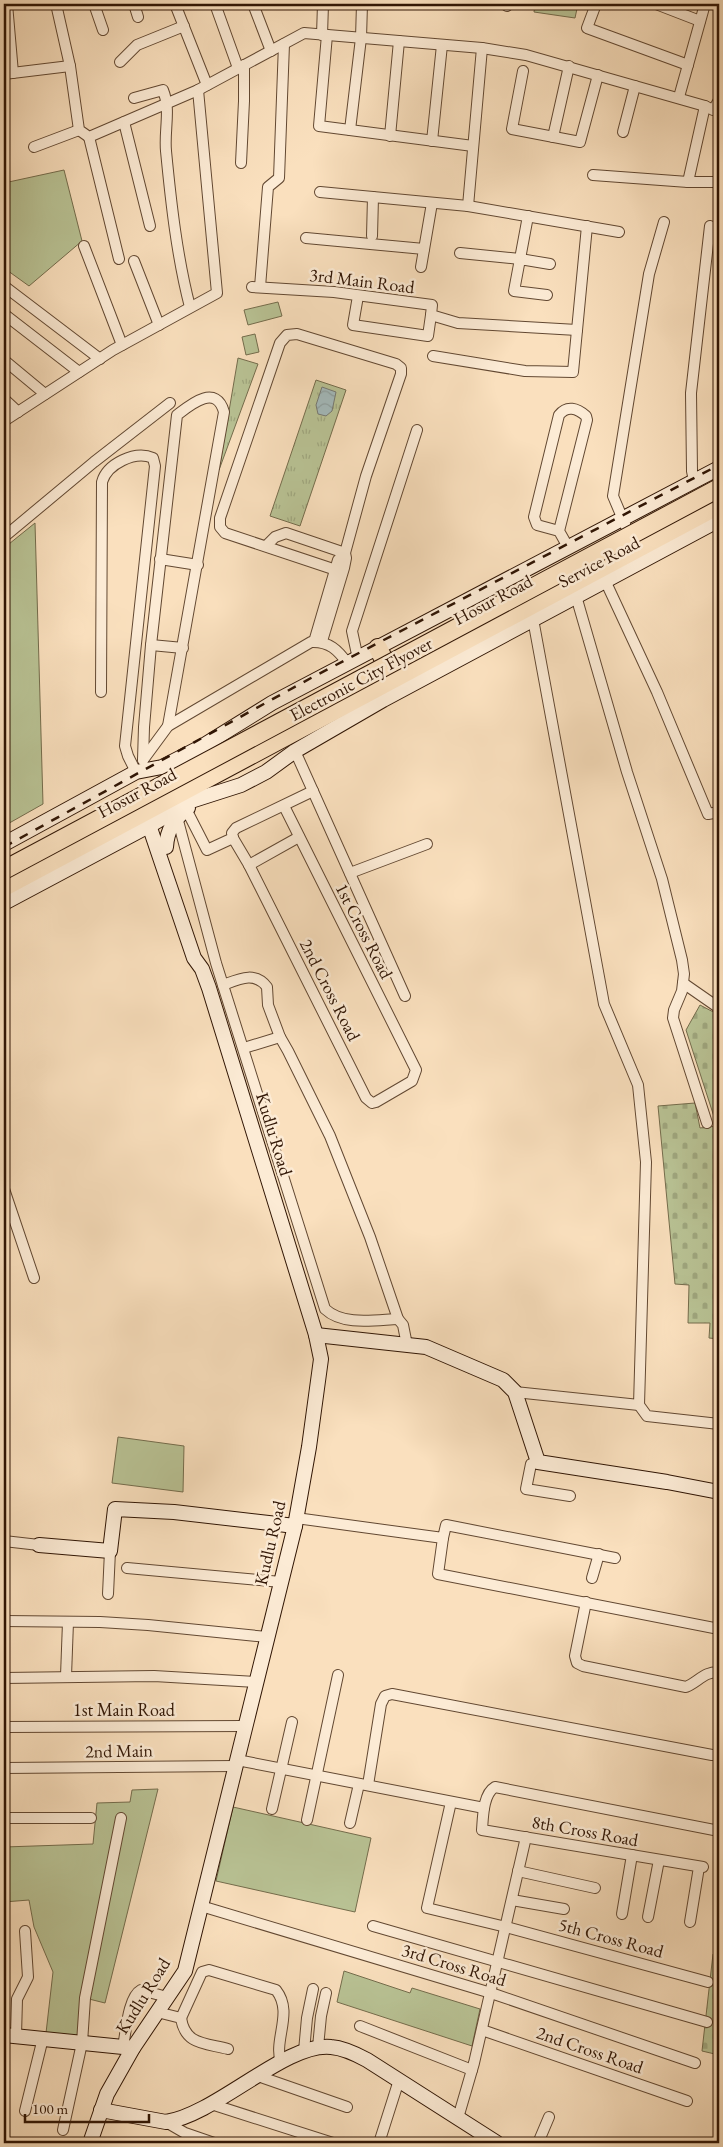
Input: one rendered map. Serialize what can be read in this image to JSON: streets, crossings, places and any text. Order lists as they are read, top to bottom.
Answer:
{
  "streets": {
    "highway": ["Hosur Road", "Electronic City Flyover"],
    "street": [
      "3rd Main Road",
      "Service Road",
      "1st Cross Road",
      "2nd Cross Road",
      "Kudlu Road",
      "1st Main Road",
      "2nd Main",
      "8th Cross Road",
      "5th Cross Road",
      "3rd Cross Road"
    ]
  },
  "crossings": [
    ["Service Road", "Hosur Road"],
    ["Hosur Road", "Kudlu Road"],
    ["1st Cross Road", "2nd Cross Road"],
    ["Kudlu Road", "1st Main Road"],
    ["Kudlu Road", "2nd Main"],
    ["Kudlu Road", "3rd Cross Road"],
    ["2nd Main", "8th Cross Road"],
    ["2nd Main", "5th Cross Road"]
  ],
  "scale_bar": "100 m"
}
